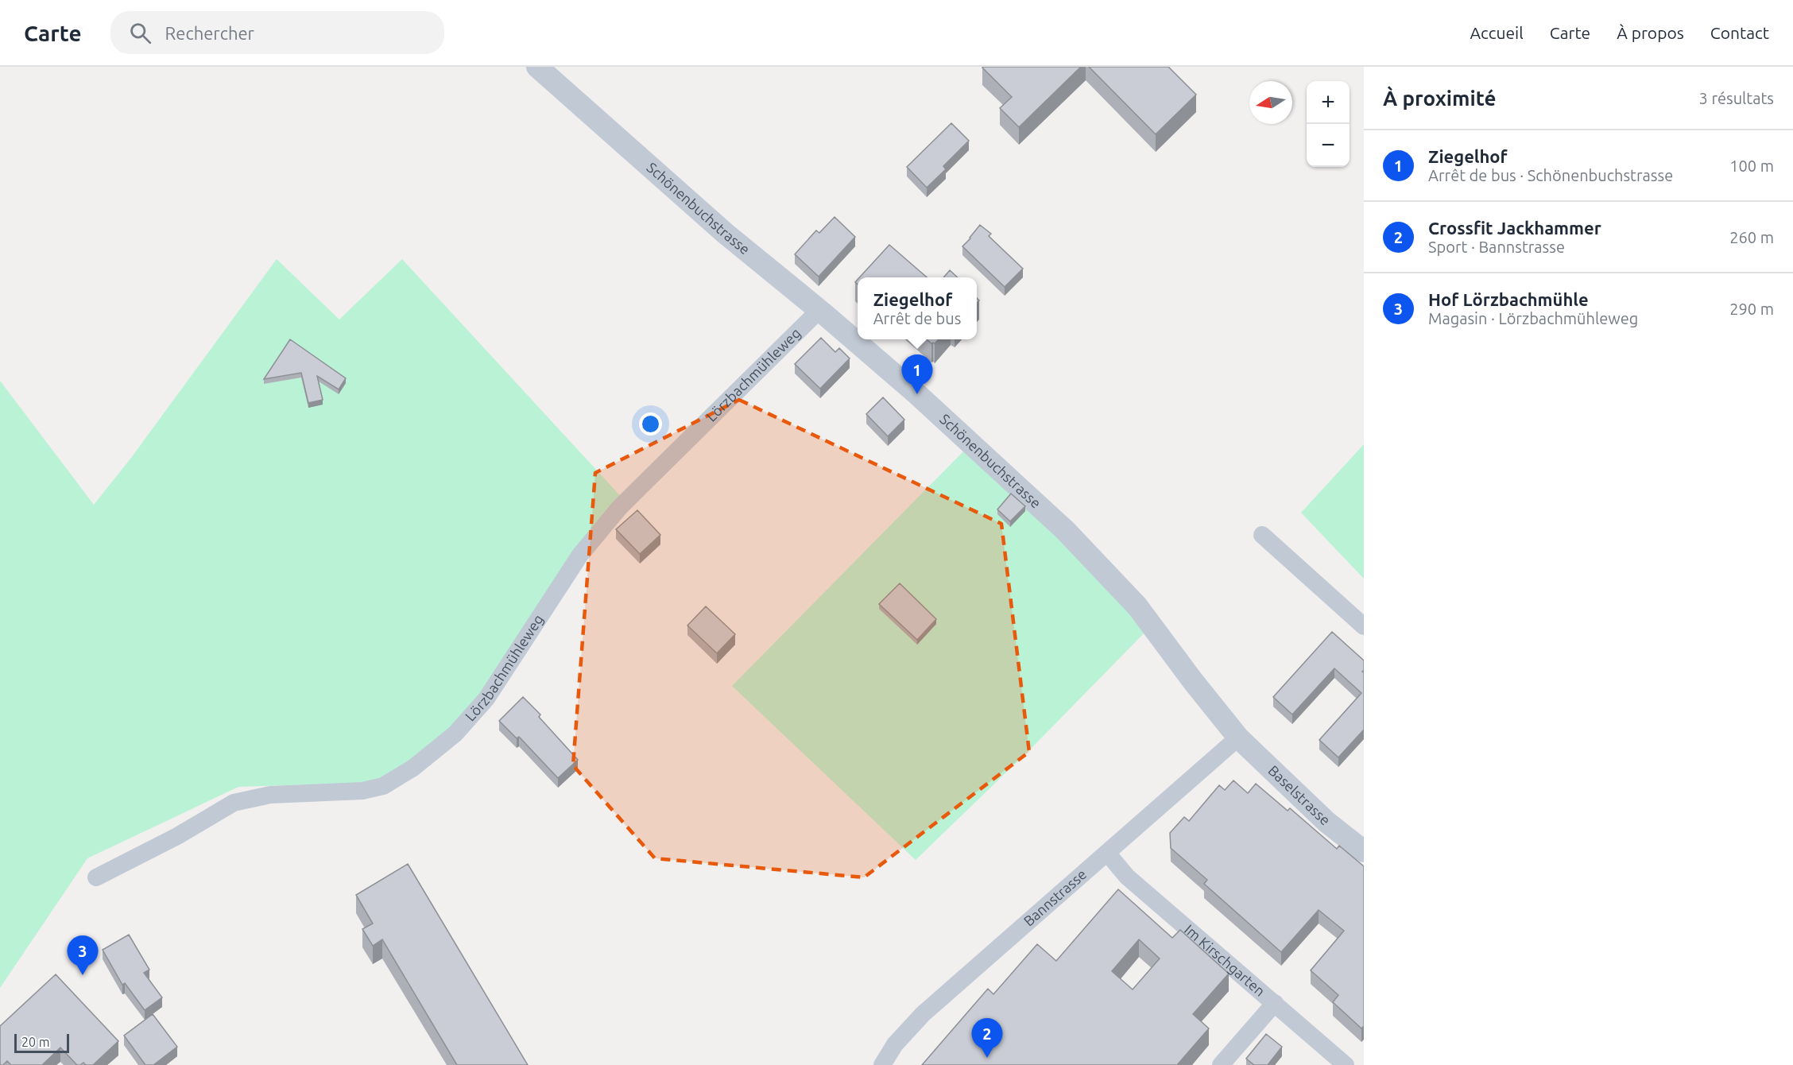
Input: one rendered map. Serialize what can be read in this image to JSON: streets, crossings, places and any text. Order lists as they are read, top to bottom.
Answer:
{
  "streets": {
    "street": [
      "Schönenbuchstrasse",
      "Lörzbachmühleweg",
      "Baselstrasse",
      "Bannstrasse",
      "Im Kirschgarten"
    ]
  },
  "crossings": [
    ["Schönenbuchstrasse", "Lörzbachmühleweg"],
    ["Schönenbuchstrasse", "Baselstrasse"],
    ["Schönenbuchstrasse", "Bannstrasse"],
    ["Baselstrasse", "Bannstrasse"],
    ["Bannstrasse", "Im Kirschgarten"]
  ],
  "scale_bar": "20 m",
  "north": "left",
  "page": {
    "header": "Carte",
    "search": "Rechercher",
    "nav": [
      "Accueil",
      "Carte",
      "À propos",
      "Contact"
    ],
    "heading": ["À proximité", "3 résultats"],
    "map_buttons": ["+", "−"],
    "list": [
      {
        "mark": "1",
        "name": "Ziegelhof",
        "note": "Arrêt de bus · Schönenbuchstrasse",
        "value": "100 m"
      },
      {
        "mark": "2",
        "name": "Crossfit Jackhammer",
        "note": "Sport · Bannstrasse",
        "value": "260 m"
      },
      {
        "mark": "3",
        "name": "Hof Lörzbachmühle",
        "note": "Magasin · Lörzbachmühleweg",
        "value": "290 m"
      }
    ],
    "popup": ["Ziegelhof", "Arrêt de bus"],
    "pins": ["1", "3", "2"],
    "scale": "20 m"
  }
}
